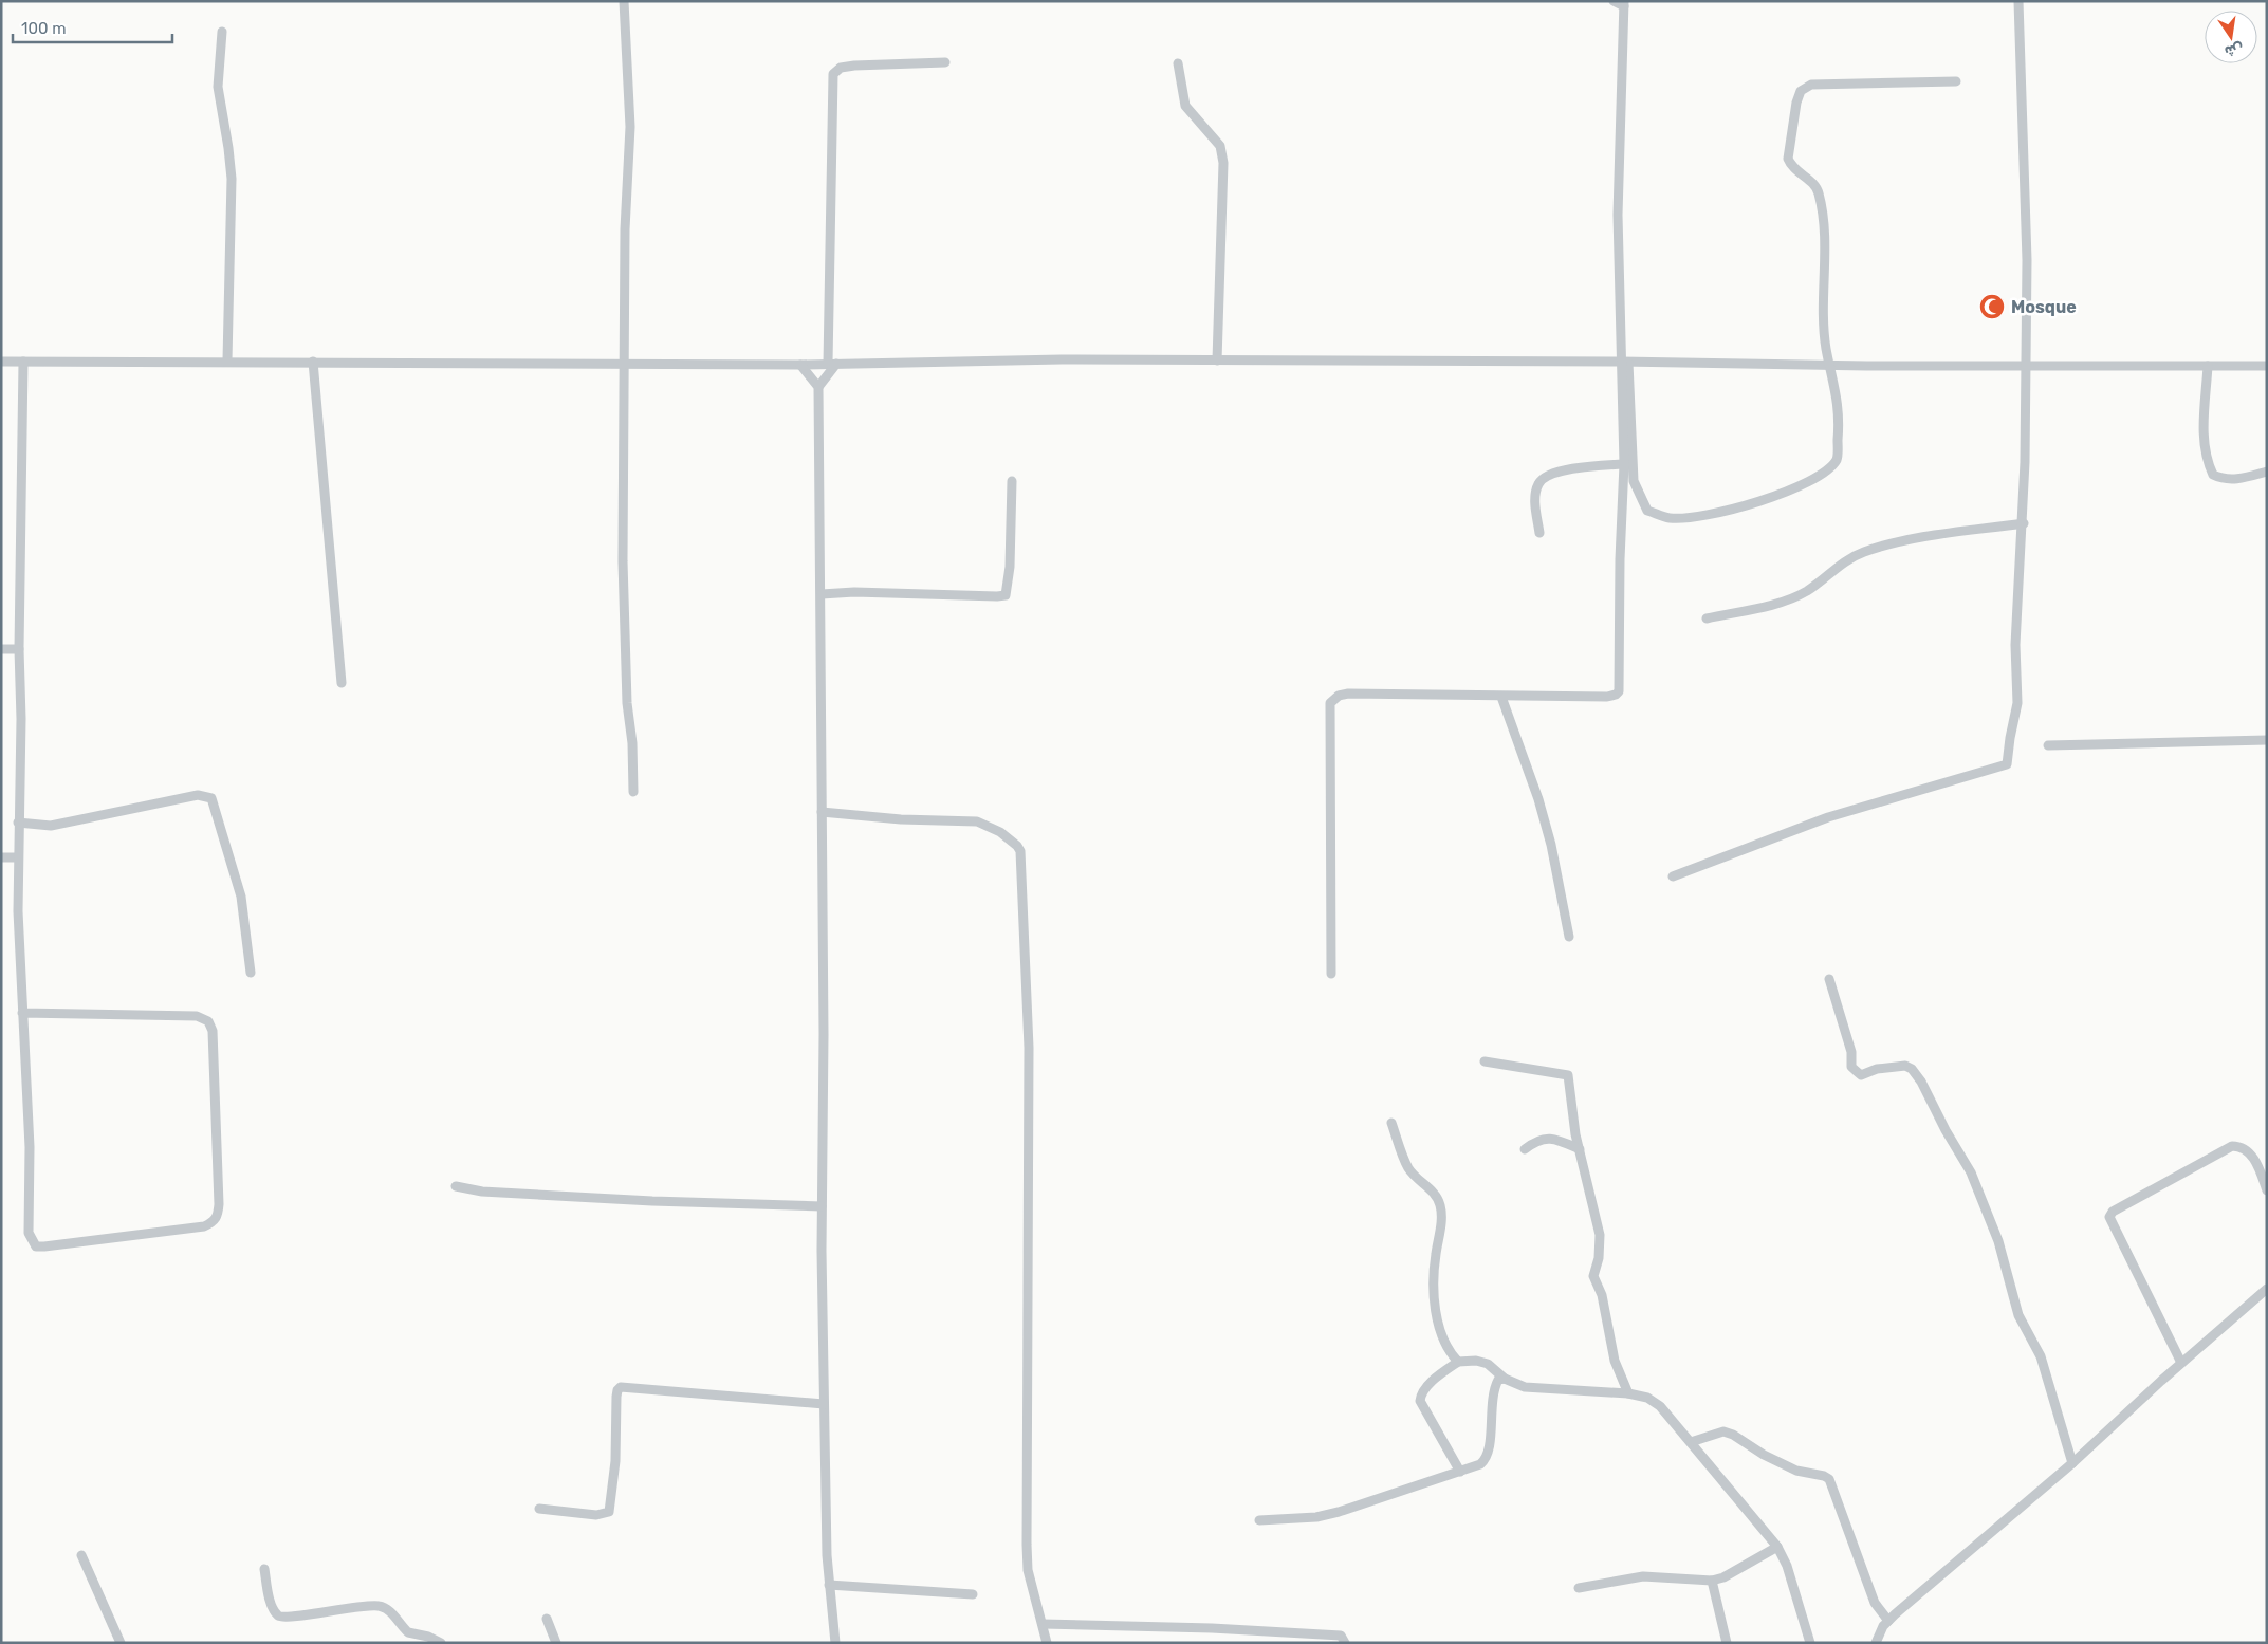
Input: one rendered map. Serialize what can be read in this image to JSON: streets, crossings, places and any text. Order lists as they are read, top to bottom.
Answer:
{
  "places": {
    "mosque": ["Mosque"]
  },
  "scale_bar": "100 m",
  "north": "bottom"
}
